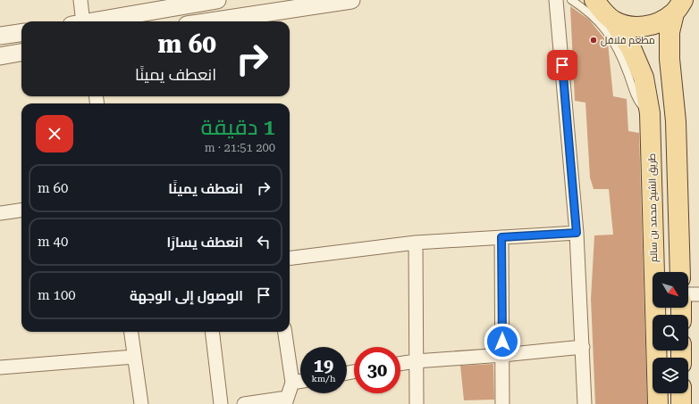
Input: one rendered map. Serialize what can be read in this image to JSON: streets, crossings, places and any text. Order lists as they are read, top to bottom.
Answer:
{
  "streets": {
    "main road": ["طريق الشيخ محمد بن سالم"]
  },
  "places": ["مطعم فلافل"],
  "north": "bottom right",
  "page": {
    "turn": ["60 m", "انعطف يمينًا"],
    "heading": ["1 دقيقة", "200 m · 21:51"],
    "list": [
      {
        "name": "انعطف يمينًا",
        "value": "60 m"
      },
      {
        "name": "انعطف يسارًا",
        "value": "40 m"
      },
      {
        "name": "الوصول إلى الوجهة",
        "value": "100 m"
      }
    ],
    "speed": "19 km/h",
    "limit": "30"
  }
}
